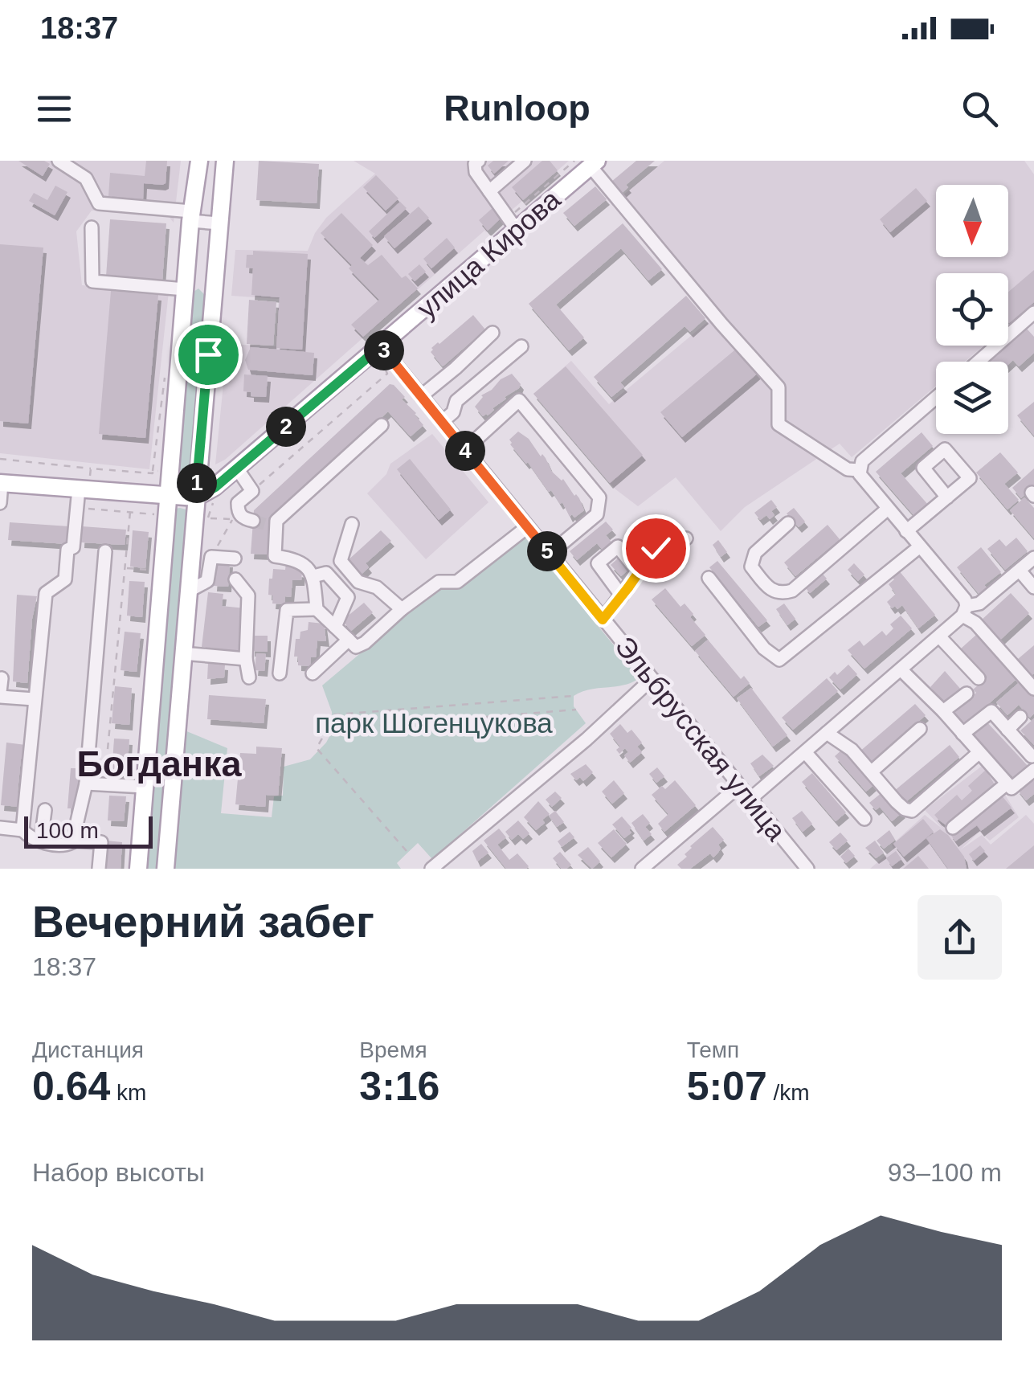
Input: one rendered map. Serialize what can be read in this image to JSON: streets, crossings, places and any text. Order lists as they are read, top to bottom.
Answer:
{
  "streets": {
    "main road": ["улица Кирова"],
    "street": ["Эльбрусская улица"]
  },
  "crossings": [
    ["улица Кирова", "Эльбрусская улица"]
  ],
  "districts": ["Богданка"],
  "parks": ["парк Шогенцукова"],
  "scale_bar": "100 m",
  "north": "bottom",
  "page": {
    "status": "18:37",
    "header": "Runloop",
    "pins": [
      "3",
      "2",
      "4",
      "1",
      "5"
    ],
    "scale": "100 m",
    "heading": ["Вечерний забег", "18:37"],
    "stats": [
      ["Дистанция", "0.64 km"],
      ["Время", "3:16"],
      ["Темп", "5:07 /km"]
    ],
    "chart": ["Набор высоты", "93–100 m"]
  }
}
